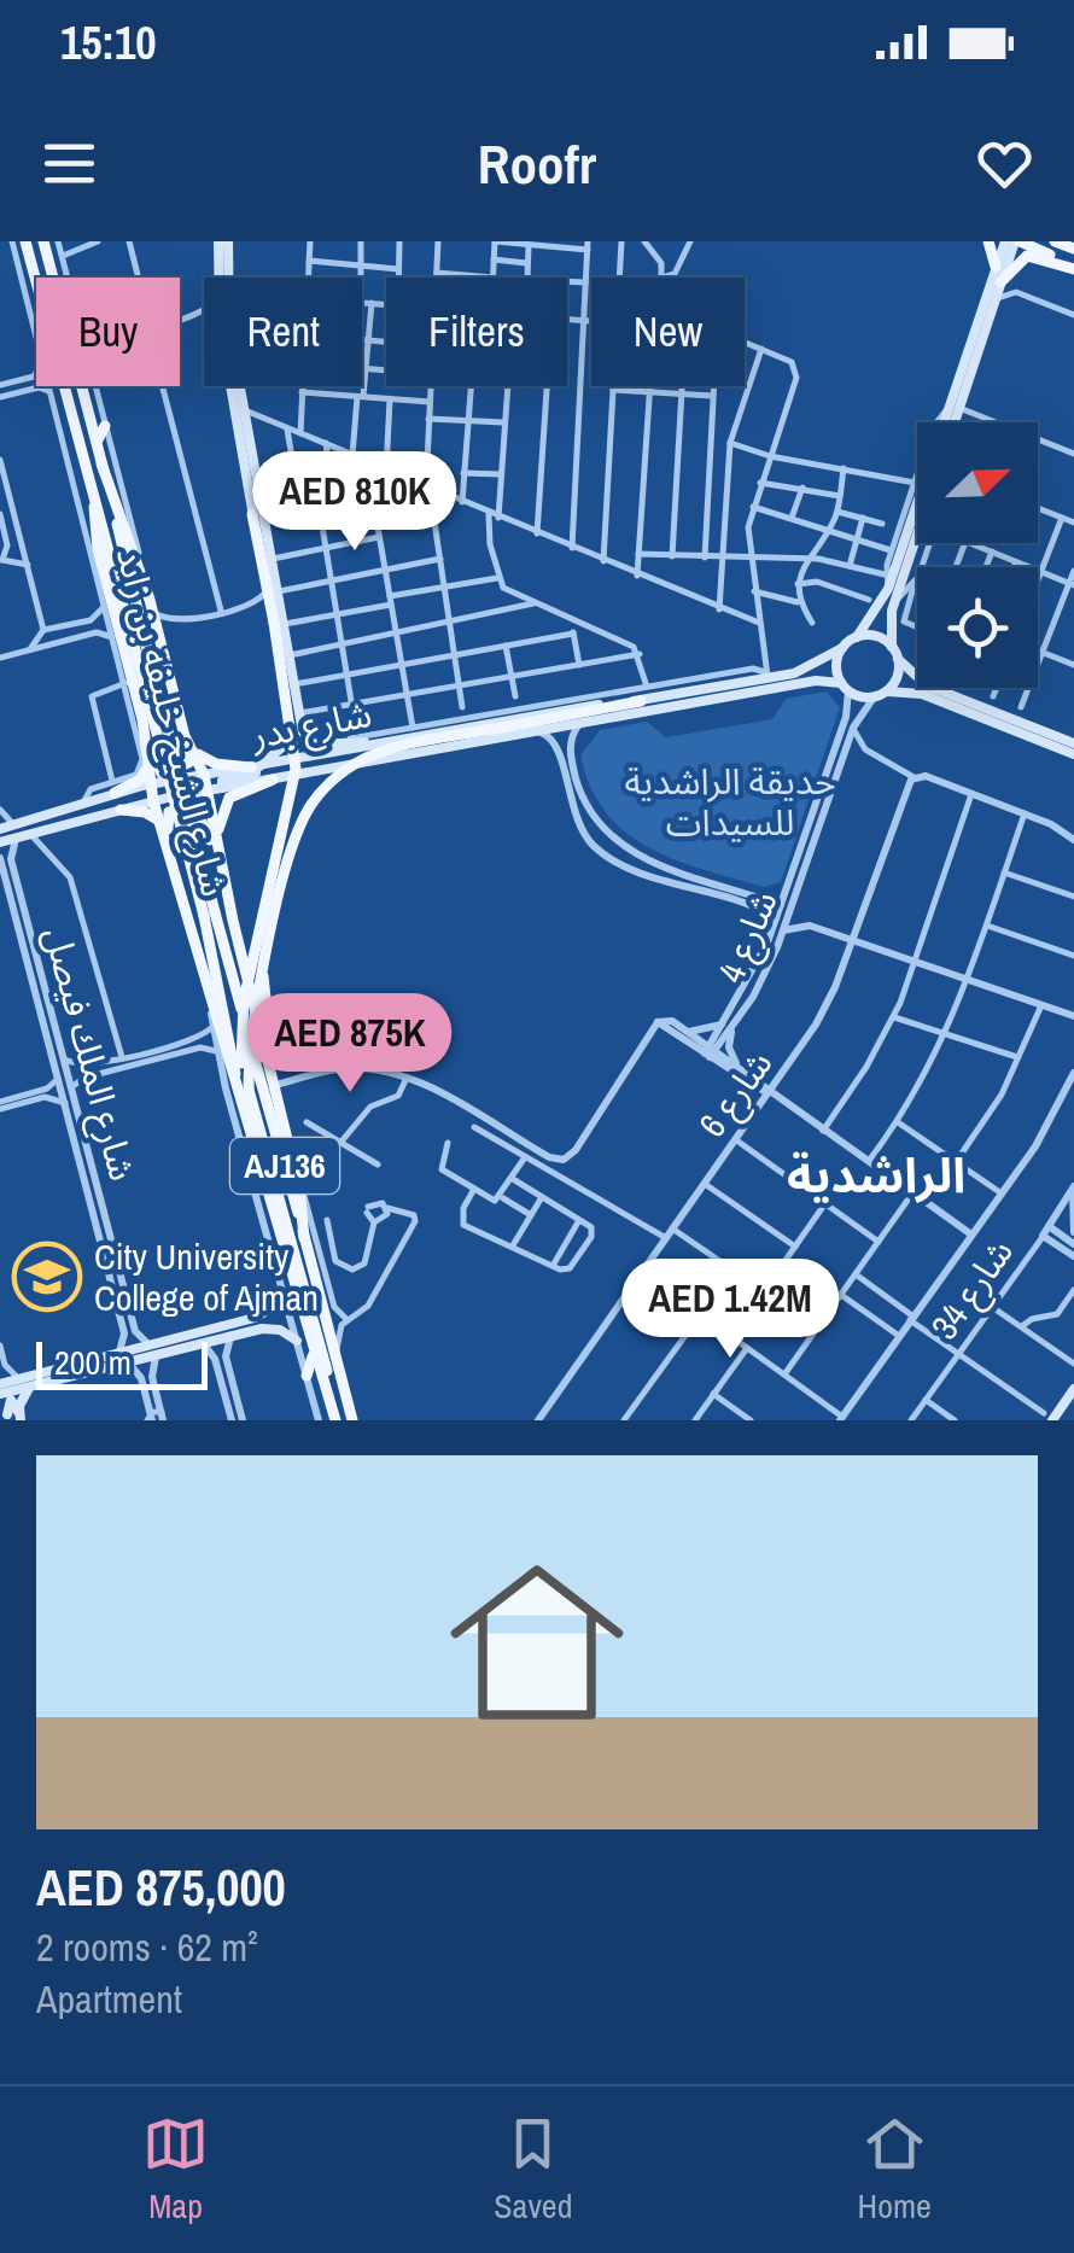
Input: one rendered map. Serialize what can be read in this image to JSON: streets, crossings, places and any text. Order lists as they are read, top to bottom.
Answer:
{
  "streets": {
    "main road": ["شارع الشيخ خليفة بن زايد", "شارع بدر", "AJ136"],
    "street": [
      "شارع 4",
      "شارع الملك فيصل",
      "شارع 6",
      "شارع 34"
    ]
  },
  "crossings": [
    ["شارع الشيخ خليفة بن زايد", "شارع بدر"],
    ["شارع الشيخ خليفة بن زايد", "AJ136"],
    ["شارع بدر", "شارع 4"],
    ["شارع بدر", "شارع الملك فيصل"]
  ],
  "districts": ["الراشدية"],
  "parks": ["حديقة الراشدية للسيدات"],
  "places": {
    "school or university": ["City University College of Ajman"]
  },
  "scale_bar": "200 m",
  "north": "top right",
  "page": {
    "status": "15:10",
    "header": "Roofr",
    "chip": [
      "Buy",
      "Rent",
      "Filters",
      "New"
    ],
    "price": ["AED 810K", "AED 875K", "AED 1.42M"],
    "scale": "200 m",
    "list": [
      {
        "name": "AED 875,000",
        "note": "2 rooms · 62 m² · Apartment"
      }
    ],
    "tabs": ["Map", "Saved", "Home"]
  }
}
